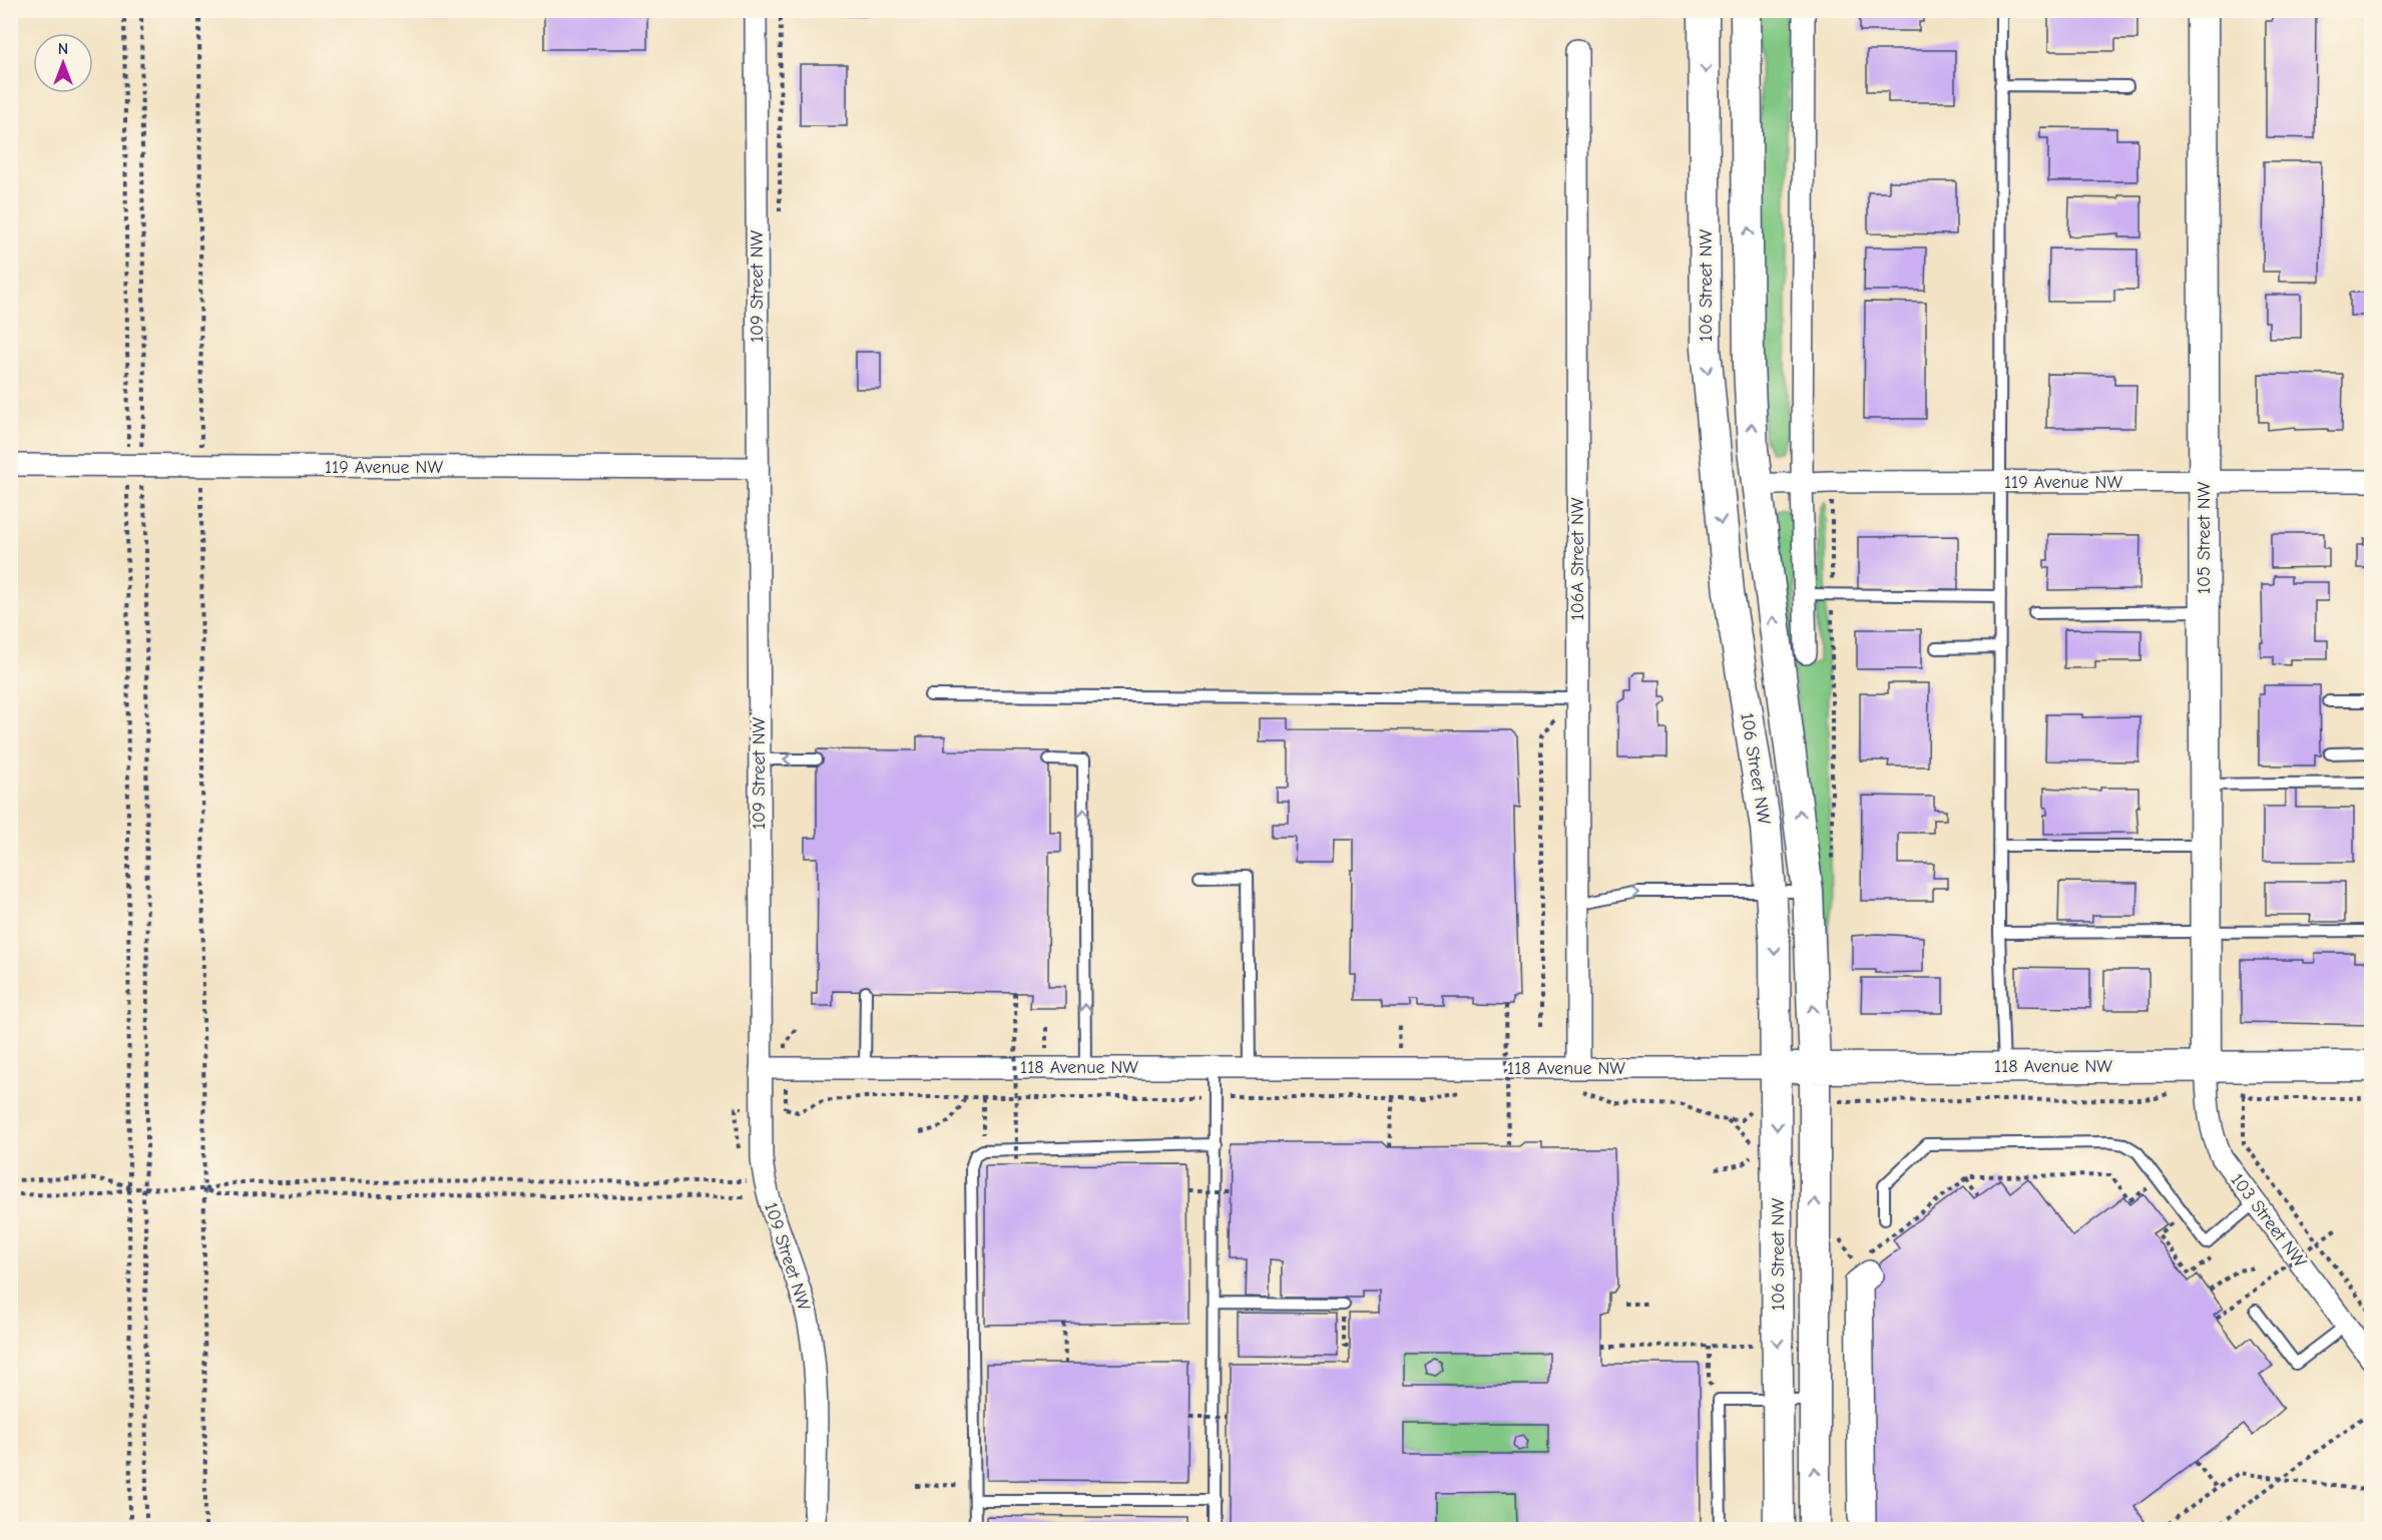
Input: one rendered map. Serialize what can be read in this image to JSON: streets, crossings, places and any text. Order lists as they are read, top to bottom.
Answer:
{
  "streets": {
    "main road": ["106 Street NW", "105 Street NW", "118 Avenue NW"],
    "street": [
      "109 Street NW",
      "119 Avenue NW",
      "106A Street NW",
      "103 Street NW"
    ]
  },
  "crossings": [
    ["106 Street NW", "119 Avenue NW"],
    ["106 Street NW", "118 Avenue NW"],
    ["109 Street NW", "119 Avenue NW"],
    ["109 Street NW", "118 Avenue NW"],
    ["119 Avenue NW", "105 Street NW"],
    ["105 Street NW", "118 Avenue NW"],
    ["105 Street NW", "103 Street NW"],
    ["106A Street NW", "118 Avenue NW"],
    ["118 Avenue NW", "103 Street NW"]
  ],
  "north": "top"
}
